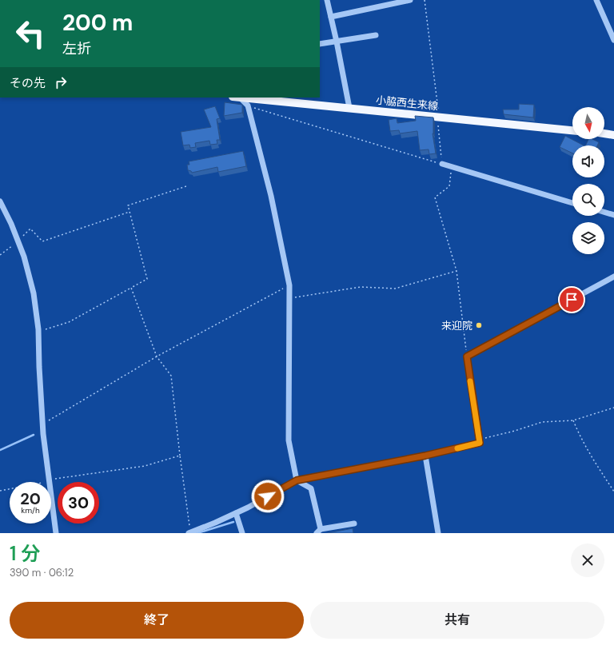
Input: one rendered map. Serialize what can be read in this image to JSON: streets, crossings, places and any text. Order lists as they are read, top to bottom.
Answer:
{
  "streets": {
    "main road": ["小脇西生来線"]
  },
  "places": ["来迎院"],
  "north": "bottom",
  "page": {
    "turn": ["200 m", "左折"],
    "then": "その先",
    "speed": "20 km/h",
    "limit": "30",
    "heading": ["1 分", "390 m · 06:12"],
    "buttons": ["終了", "共有"]
  }
}
